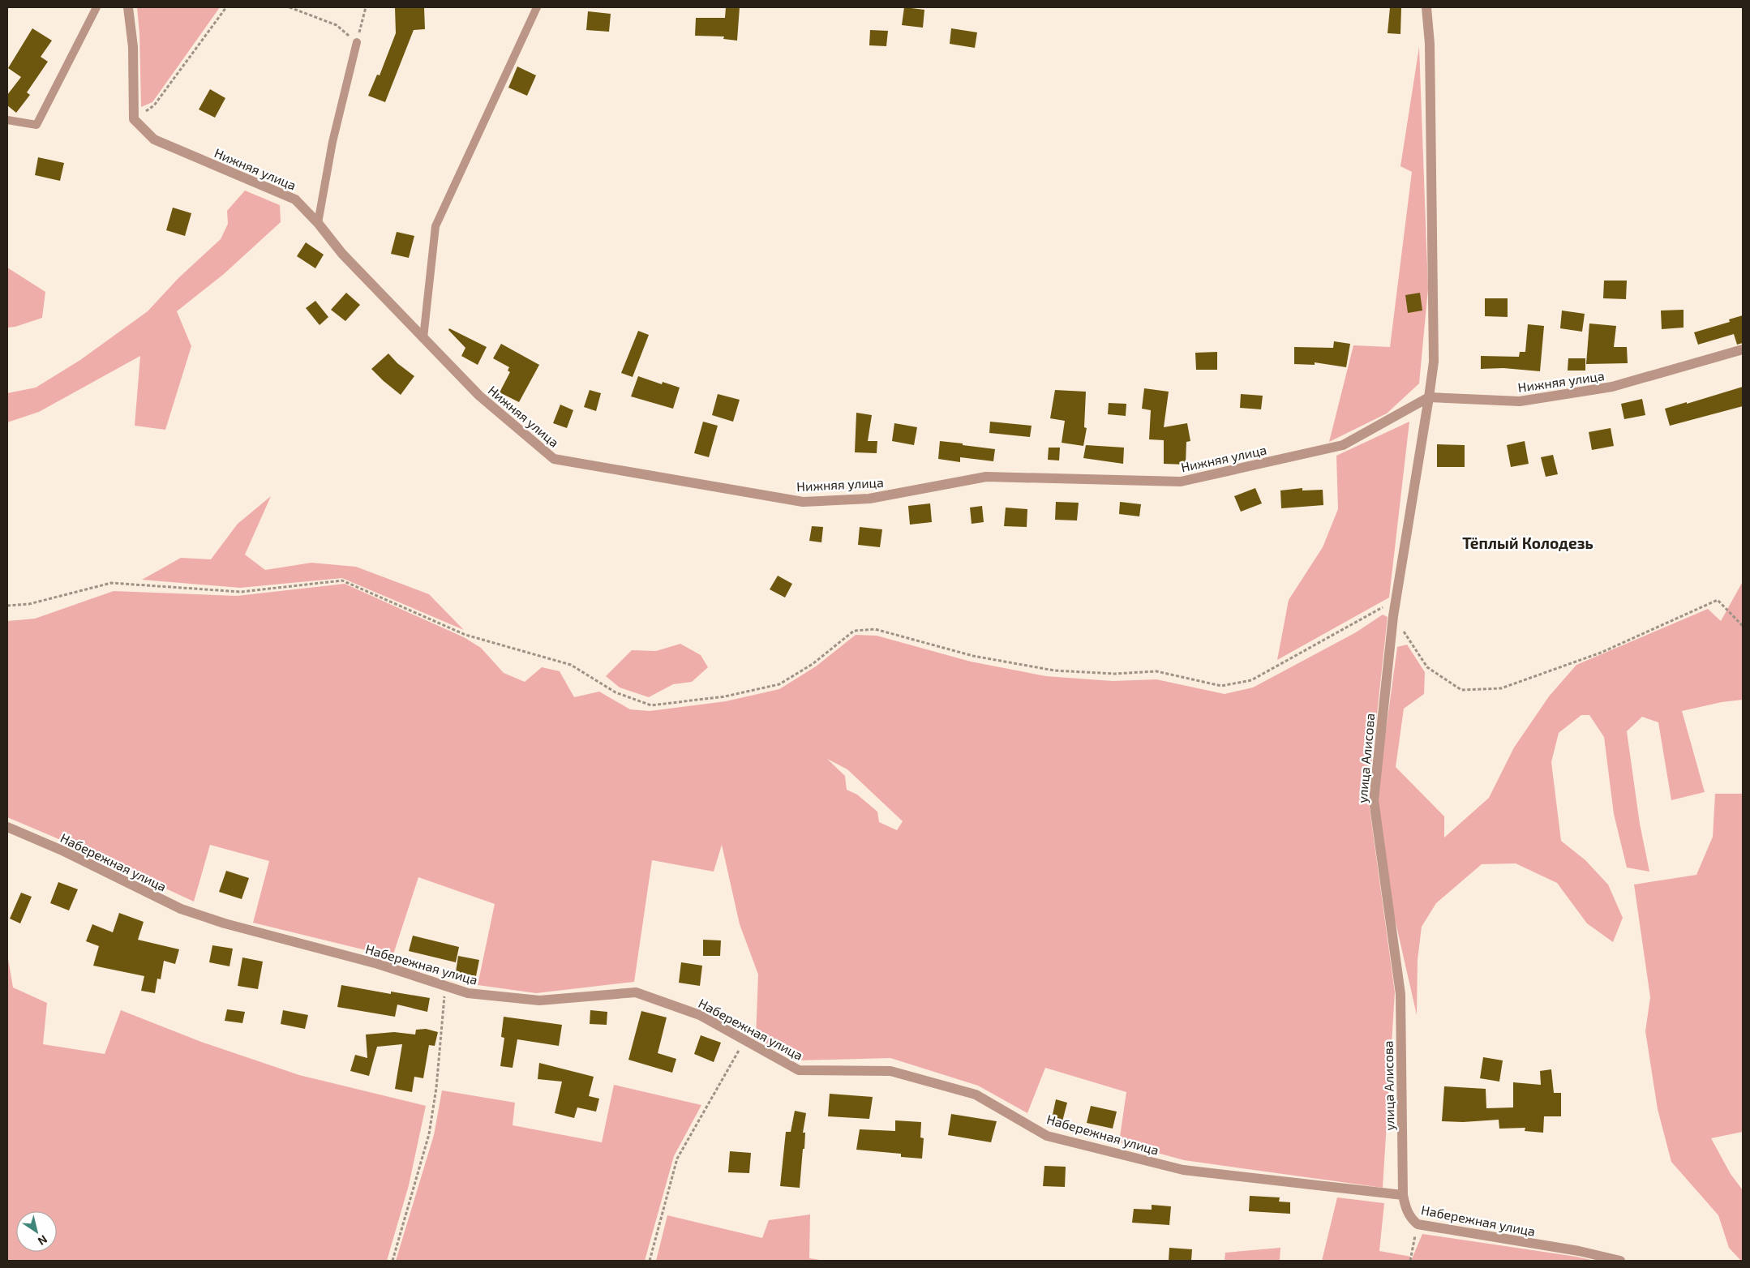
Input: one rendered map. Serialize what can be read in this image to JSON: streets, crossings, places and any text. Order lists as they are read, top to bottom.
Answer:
{
  "streets": {
    "street": ["Нижняя улица", "улица Алисова", "Набережная улица"]
  },
  "crossings": [
    ["Нижняя улица", "улица Алисова"],
    ["улица Алисова", "Набережная улица"]
  ],
  "districts": ["Тёплый Колодезь"],
  "north": "bottom right"
}
